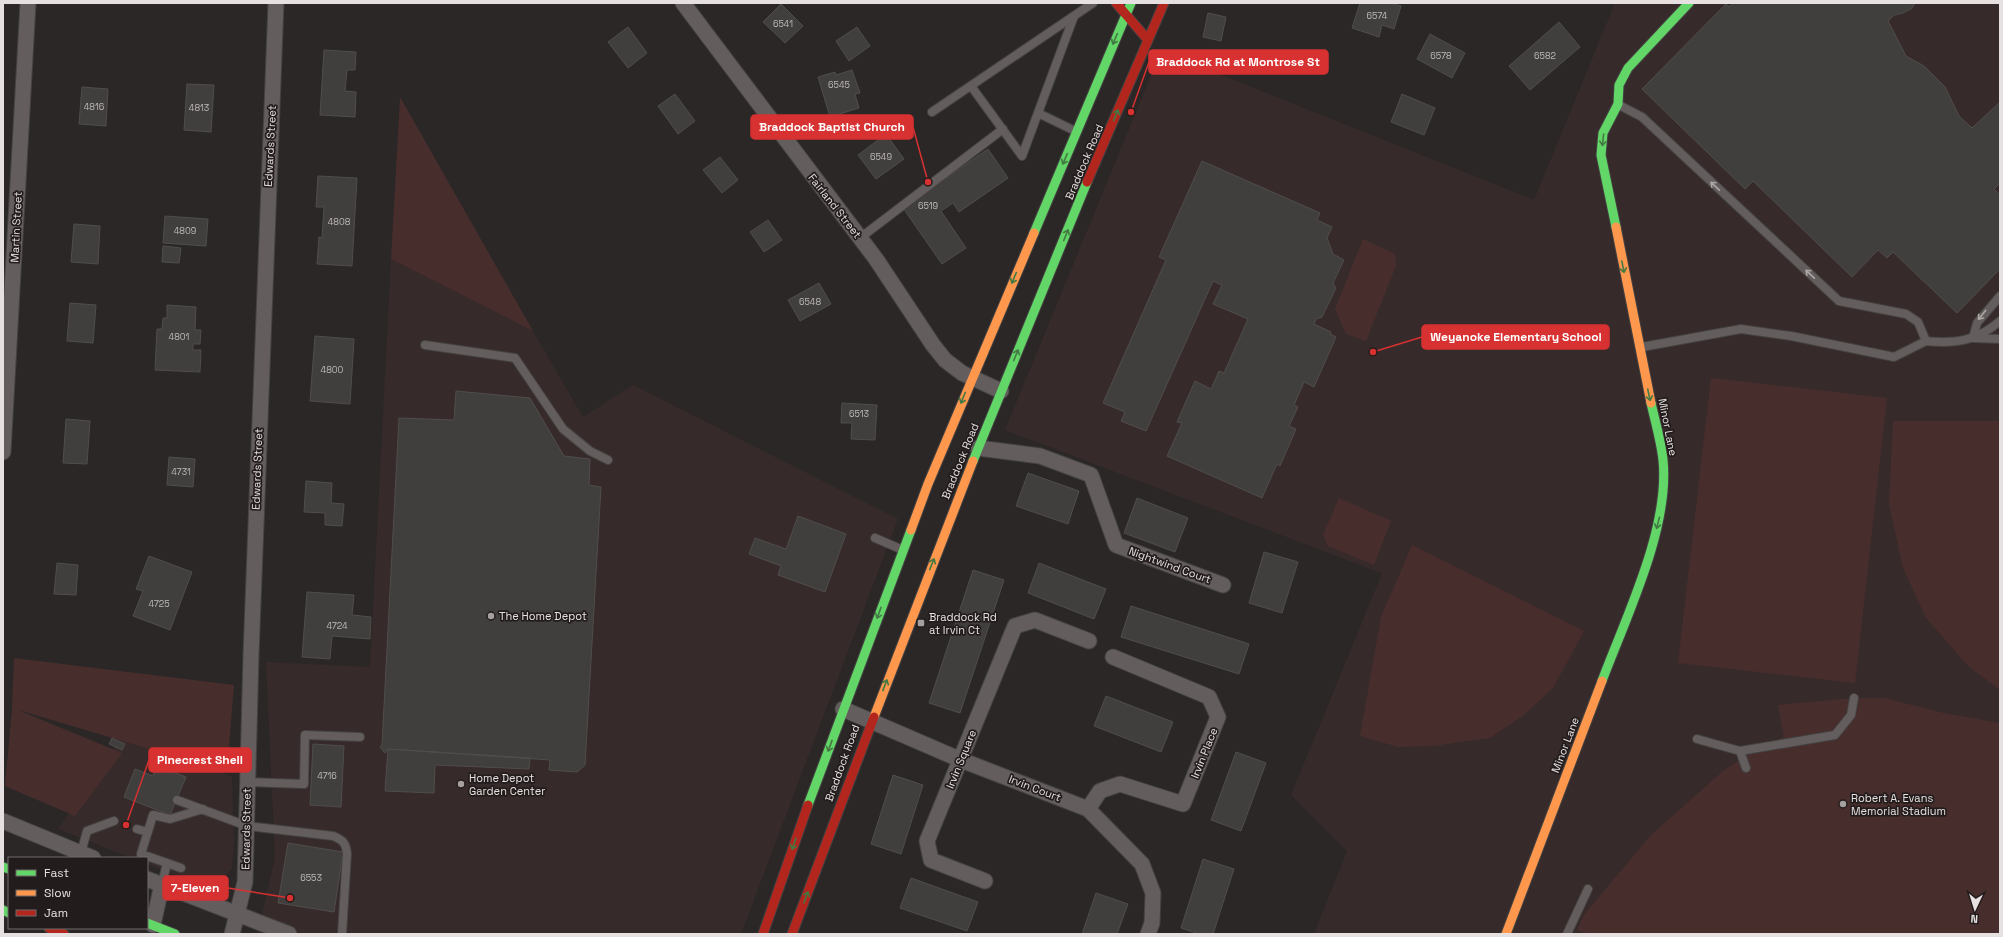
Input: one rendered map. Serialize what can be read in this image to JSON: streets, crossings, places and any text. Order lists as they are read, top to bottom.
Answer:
{
  "streets": {
    "main road": ["Braddock Road", "Minor Lane"],
    "street": [
      "Edwards Street",
      "Fairland Street",
      "Martin Street",
      "Nightwind Court",
      "Irvin Place",
      "Irvin Square",
      "Irvin Court"
    ]
  },
  "crossings": [
    ["Braddock Road", "Fairland Street"],
    ["Braddock Road", "Nightwind Court"],
    ["Braddock Road", "Irvin Court"],
    ["Irvin Place", "Irvin Court"],
    ["Irvin Square", "Irvin Court"]
  ],
  "one_way": ["Minor Lane"],
  "places": {
    "other": [
      "Braddock Rd at Montrose St",
      "Braddock Baptist Church",
      "Weyanoke Elementary School",
      "The Home Depot",
      "Home Depot Garden Center",
      "Robert A. Evans Memorial Stadium",
      "Pinecrest Shell",
      "7-Eleven"
    ],
    "transit": ["Braddock Rd at Irvin Ct"]
  },
  "house_numbers": [
    "6574",
    "6541",
    "6578",
    "6582",
    "6545",
    "4816",
    "4813",
    "6549",
    "6519",
    "4808",
    "4809",
    "6548",
    "4801",
    "4800",
    "6513",
    "4731",
    "4725",
    "4724",
    "4716",
    "6553"
  ],
  "legend": ["Fast", "Slow", "Jam"],
  "north": "bottom"
}
